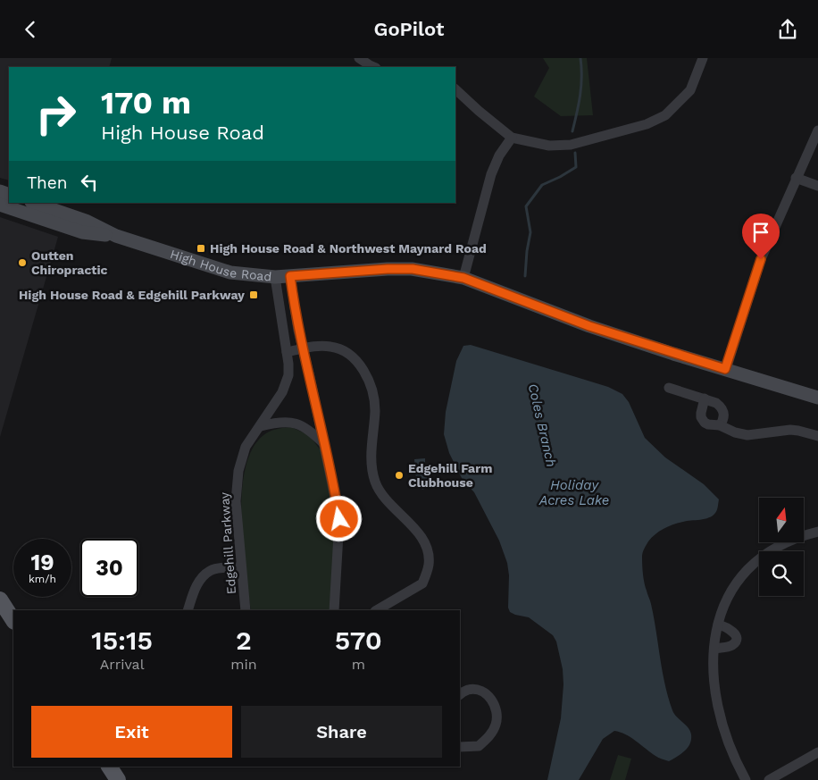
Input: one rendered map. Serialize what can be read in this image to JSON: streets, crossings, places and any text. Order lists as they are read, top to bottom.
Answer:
{
  "streets": {
    "main road": ["High House Road"],
    "street": ["Edgehill Parkway"]
  },
  "crossings": [
    ["High House Road", "Edgehill Parkway"]
  ],
  "water": ["Coles Branch", "Holiday Acres Lake"],
  "places": {
    "transit": ["High House Road & Northwest Maynard Road", "High House Road & Edgehill Parkway"],
    "other": ["Outten Chiropractic", "Edgehill Farm Clubhouse"]
  },
  "north": "top",
  "page": {
    "header": "GoPilot",
    "turn": ["170 m", "High House Road"],
    "then": "Then",
    "speed": "19 km/h",
    "limit": "30",
    "eta": [
      "15:15",
      "Arrival",
      "2",
      "min",
      "570",
      "m"
    ],
    "buttons": ["Exit", "Share"]
  }
}
